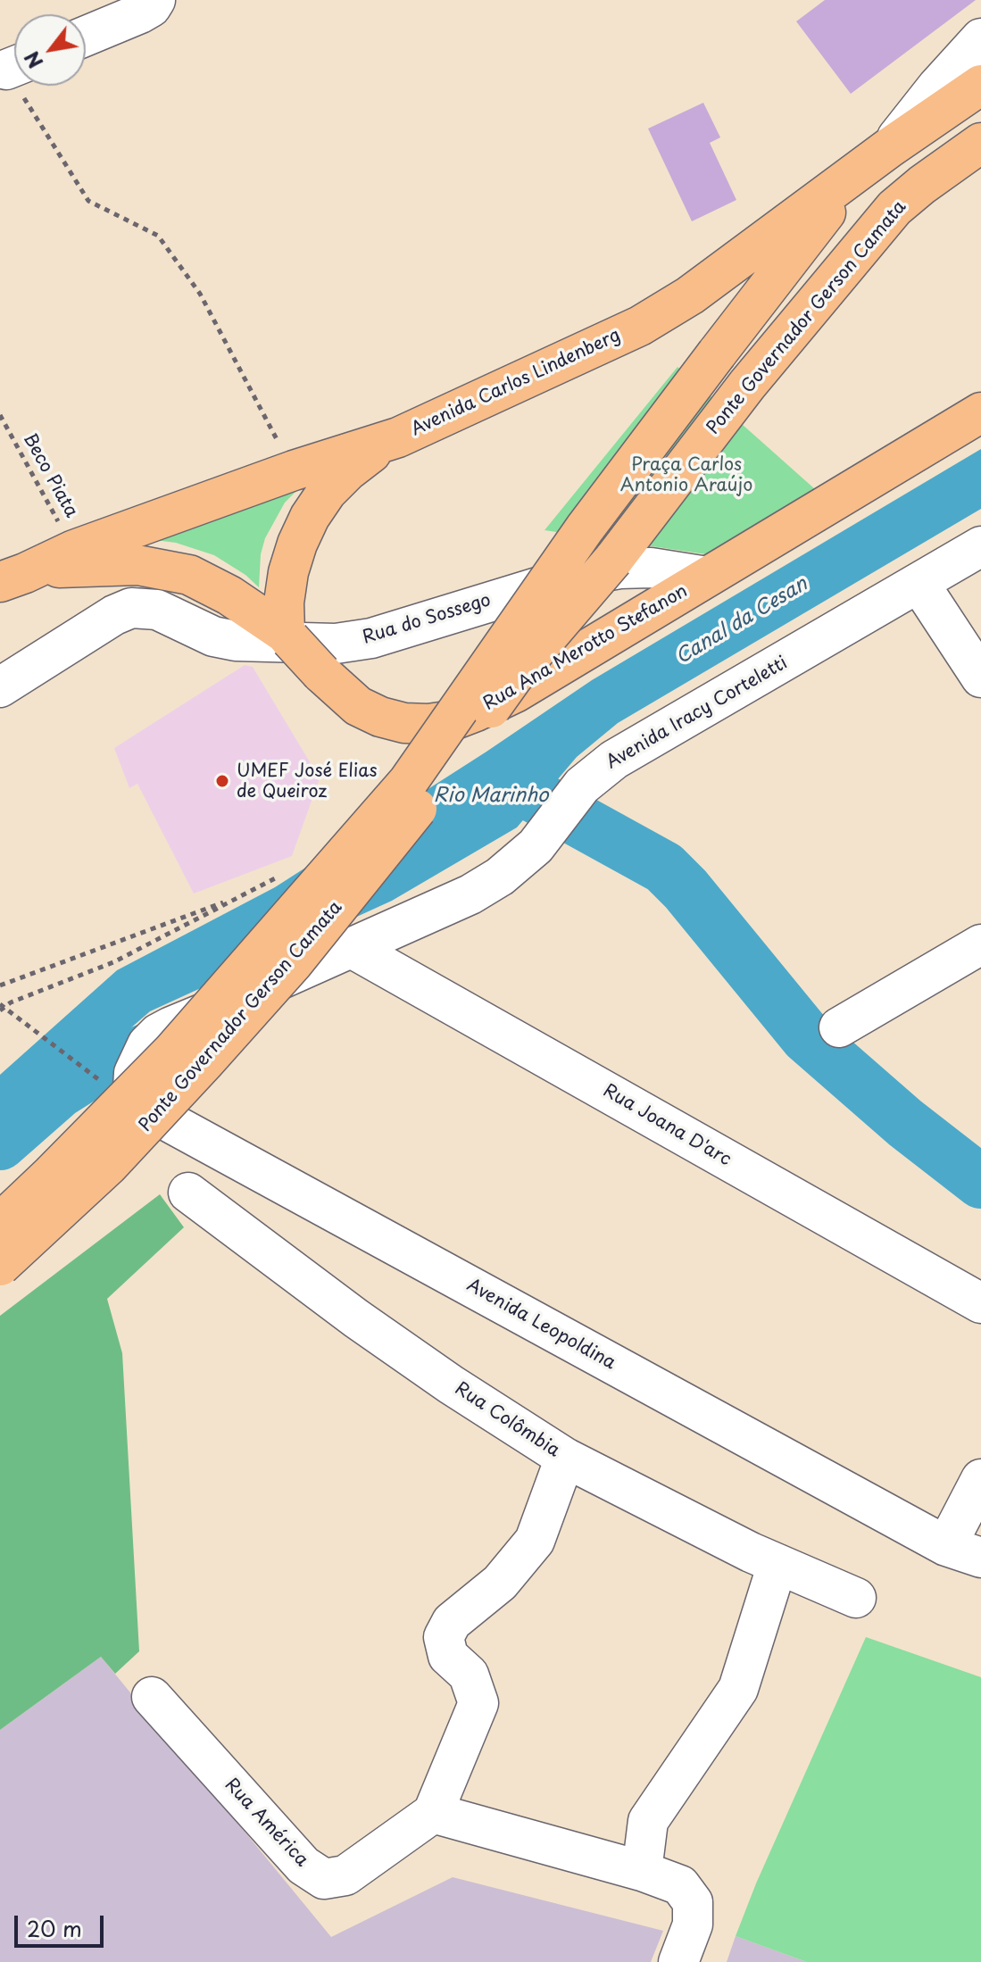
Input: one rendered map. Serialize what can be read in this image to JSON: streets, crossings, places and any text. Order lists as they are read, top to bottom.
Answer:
{
  "streets": {
    "main road": ["Ponte Governador Gerson Camata", "Avenida Carlos Lindenberg", "Rua Ana Merotto Stefanon"],
    "street": [
      "Rua do Sossego",
      "Avenida Iracy Corteletti",
      "Rua Joana D'arc",
      "Avenida Leopoldina",
      "Rua Colômbia",
      "Rua América"
    ],
    "path": ["Beco Piata"]
  },
  "crossings": [
    ["Ponte Governador Gerson Camata", "Avenida Carlos Lindenberg"],
    ["Avenida Carlos Lindenberg", "Beco Piata"],
    ["Avenida Carlos Lindenberg", "Rua Ana Merotto Stefanon"],
    ["Rua do Sossego", "Rua Ana Merotto Stefanon"],
    ["Avenida Iracy Corteletti", "Rua Joana D'arc"],
    ["Avenida Iracy Corteletti", "Avenida Leopoldina"]
  ],
  "water": ["Canal da Cesan", "Rio Marinho"],
  "parks": ["Praça Carlos Antonio Araújo"],
  "places": ["UMEF José Elias de Queiroz"],
  "scale_bar": "20 m",
  "north": "bottom left"
}
